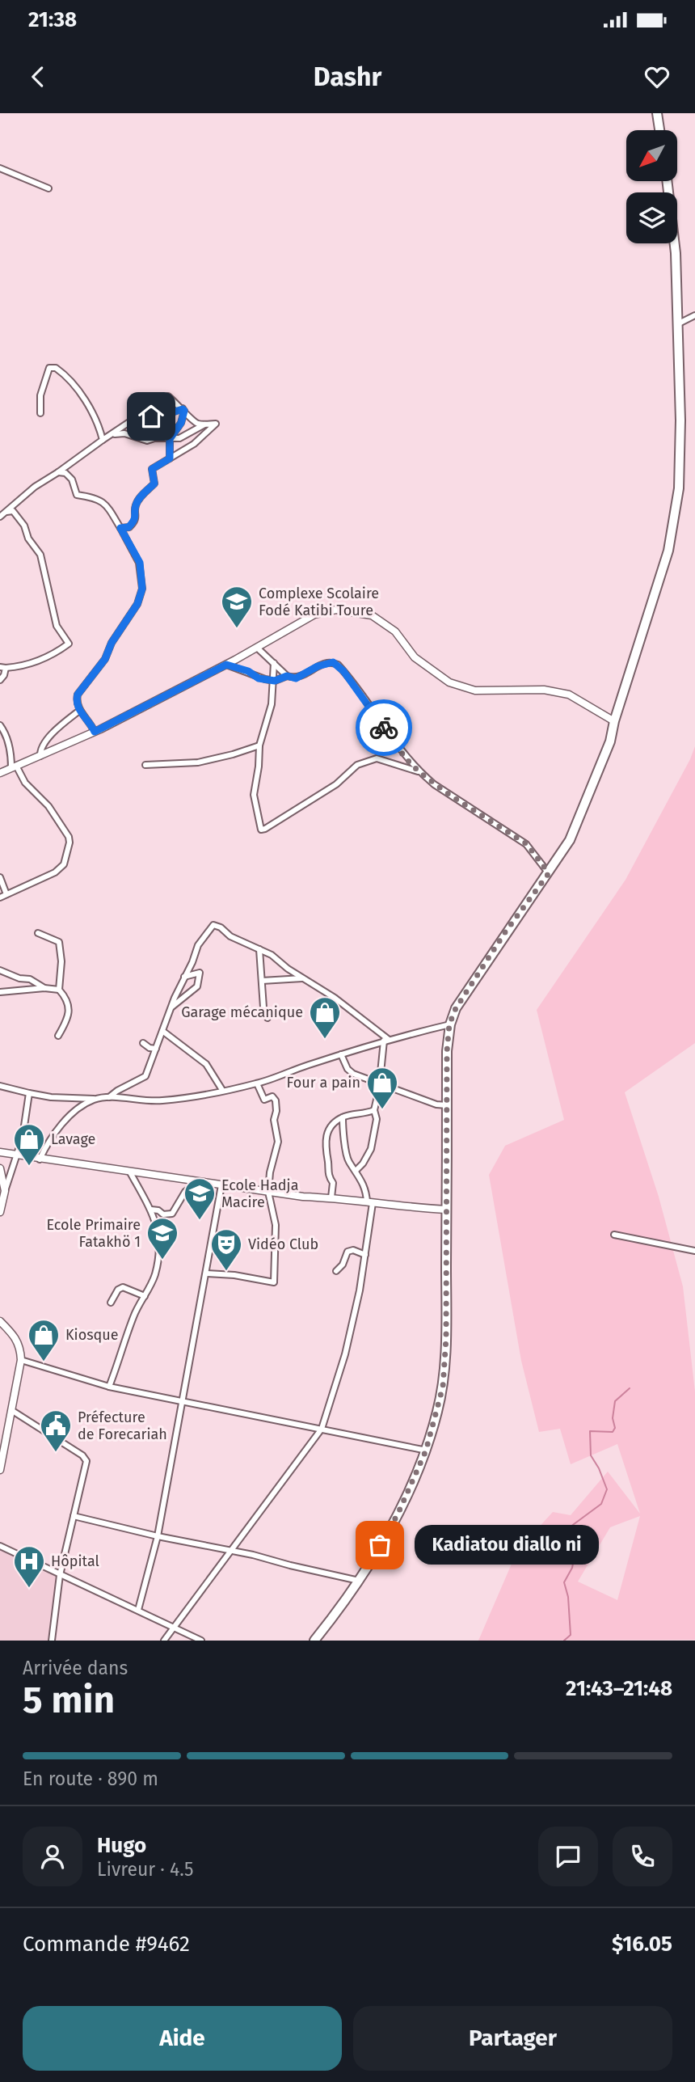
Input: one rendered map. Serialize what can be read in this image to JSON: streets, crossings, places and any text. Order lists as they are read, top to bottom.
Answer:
{
  "places": {
    "school or university": ["Complexe Scolaire Fodé Katibi Toure", "Ecole Hadja Macire", "Ecole Primaire Fatakhö 1"],
    "shop": [
      "Garage mécanique",
      "Four a pain",
      "Lavage",
      "Kiosque"
    ],
    "theatre": ["Vidéo Club"],
    "public building": ["Préfecture de Forecariah"],
    "other": ["Kadiatou diallo ni"],
    "hospital": ["Hôpital"]
  },
  "north": "bottom left",
  "page": {
    "status": "21:38",
    "header": "Dashr",
    "bubble": "Kadiatou diallo ni",
    "heading": ["5 min", "Arrivée dans", "21:43–21:48"],
    "panel": [
      "Hugo",
      "Livreur · 4.5",
      "Commande #9462",
      "$16.05"
    ],
    "bar": "En route · 890 m",
    "buttons": ["Aide", "Partager"]
  }
}
